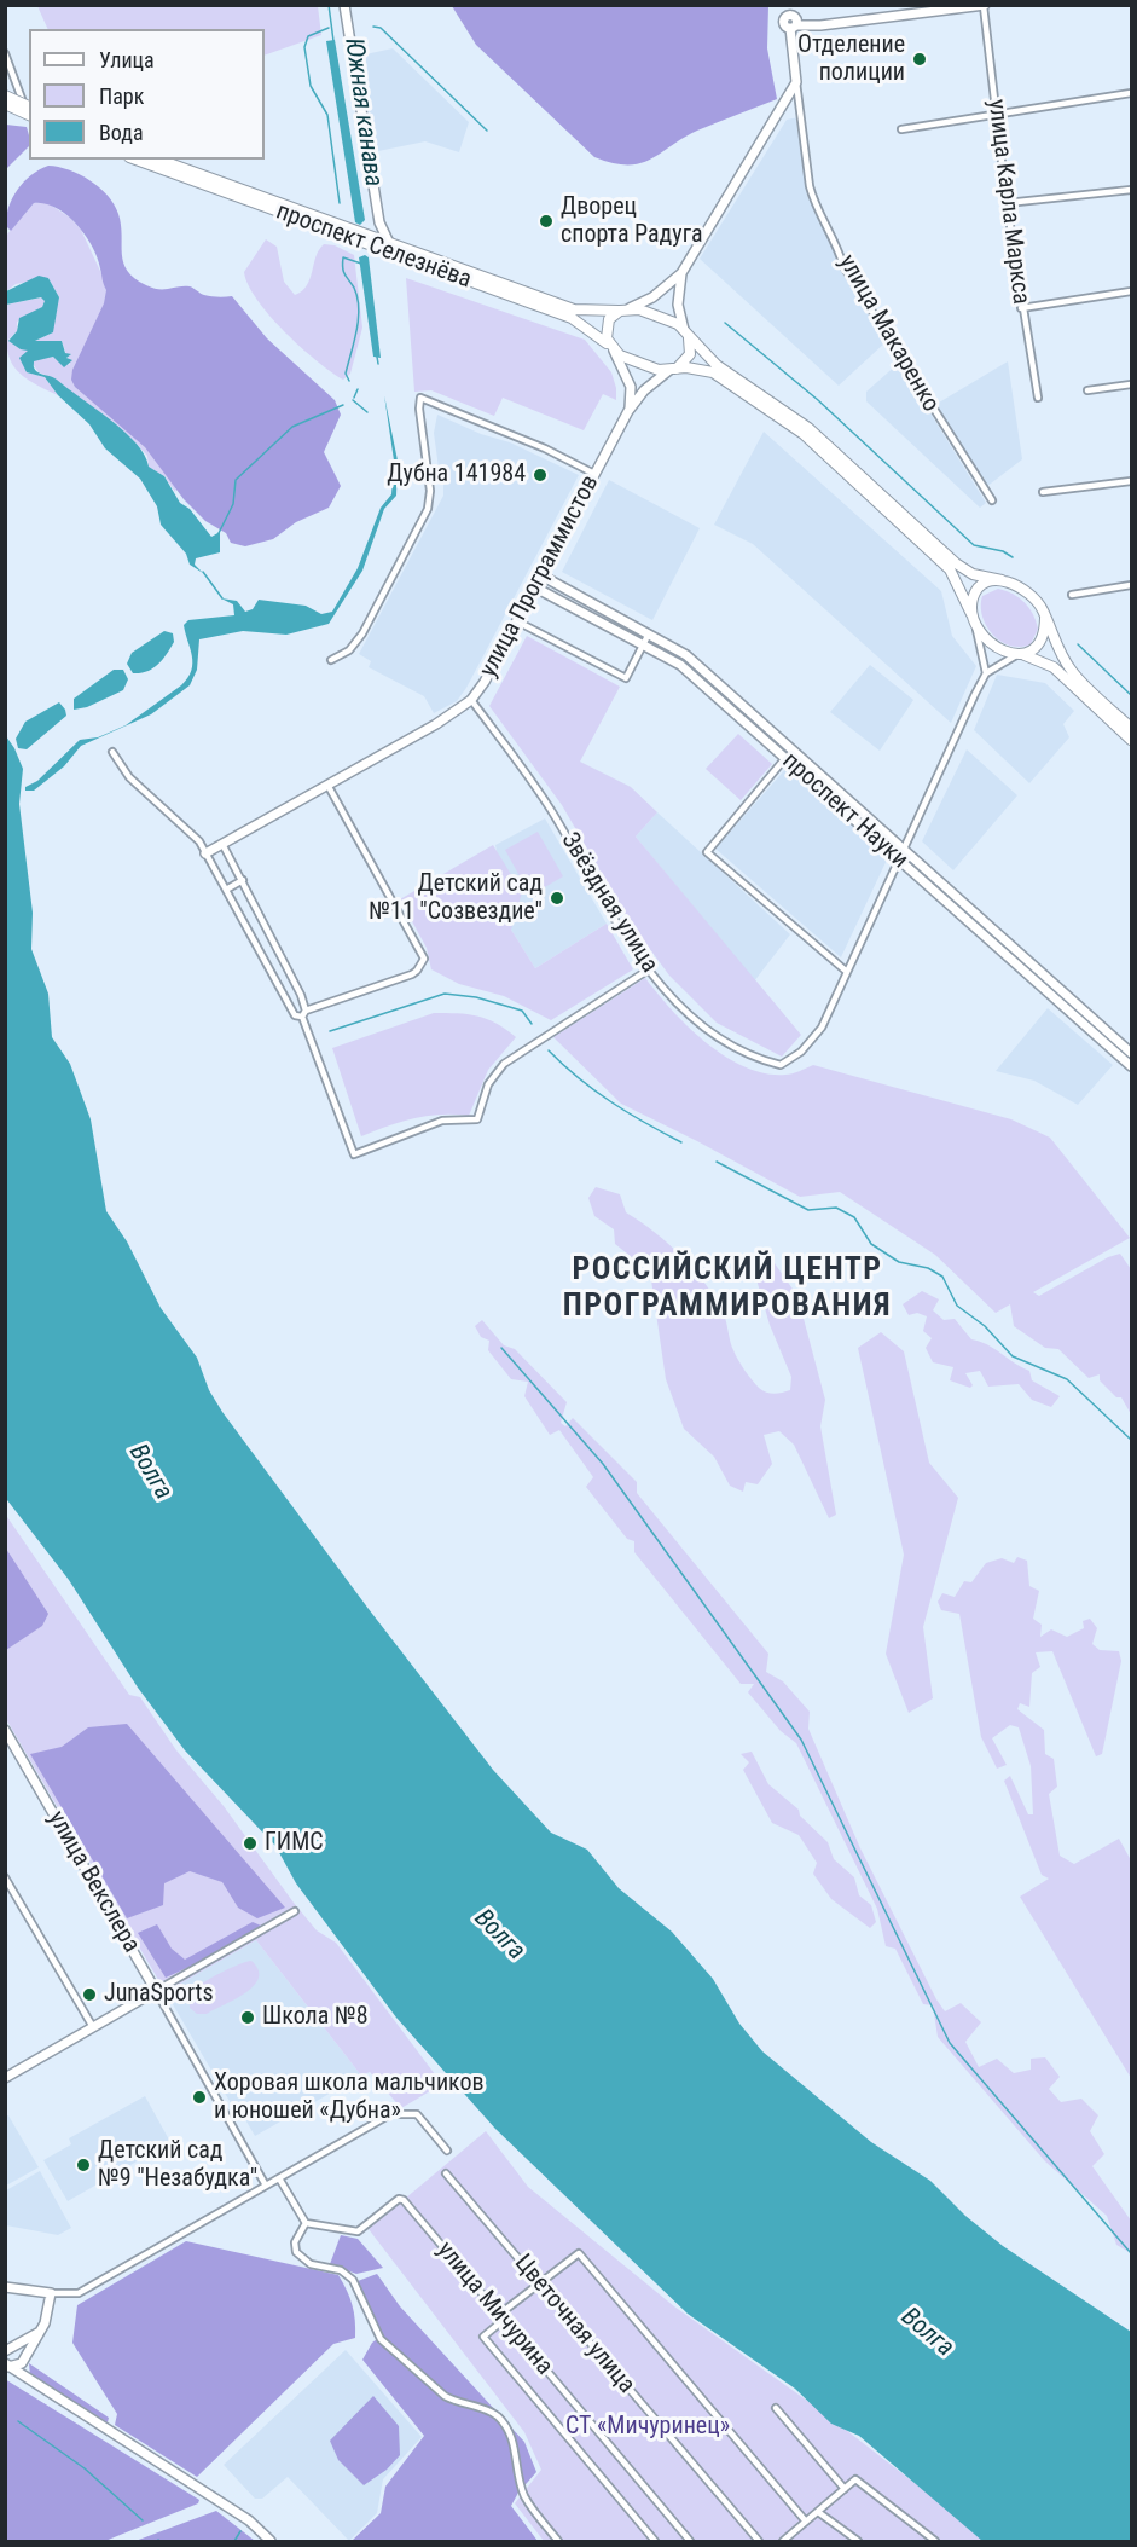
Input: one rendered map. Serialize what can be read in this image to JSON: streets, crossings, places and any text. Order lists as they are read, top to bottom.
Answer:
{
  "streets": {
    "main road": ["проспект Селезнёва"],
    "street": [
      "улица Карла Маркса",
      "улица Макаренко",
      "улица Программистов",
      "проспект Науки",
      "Звёздная улица",
      "улица Векслера",
      "улица Мичурина",
      "Цветочная улица"
    ]
  },
  "crossings": [
    ["проспект Селезнёва", "улица Программистов"],
    ["улица Программистов", "проспект Науки"],
    ["улица Программистов", "Звёздная улица"]
  ],
  "districts": ["РОССИЙСКИЙ ЦЕНТР ПРОГРАММИРОВАНИЯ"],
  "water": ["Южная канава", "Волга"],
  "parks": ["СТ «Мичуринец»"],
  "places": [
    "Отделение полиции",
    "Дворец спорта Радуга",
    "Дубна 141984",
    "Детский сад №11 \"Созвездие\"",
    "ГИМС",
    "JunaSports",
    "Школа №8",
    "Хоровая школа мальчиков и юношей «Дубна»",
    "Детский сад №9 \"Незабудка\""
  ],
  "legend": ["Улица", "Парк", "Вода"]
}
